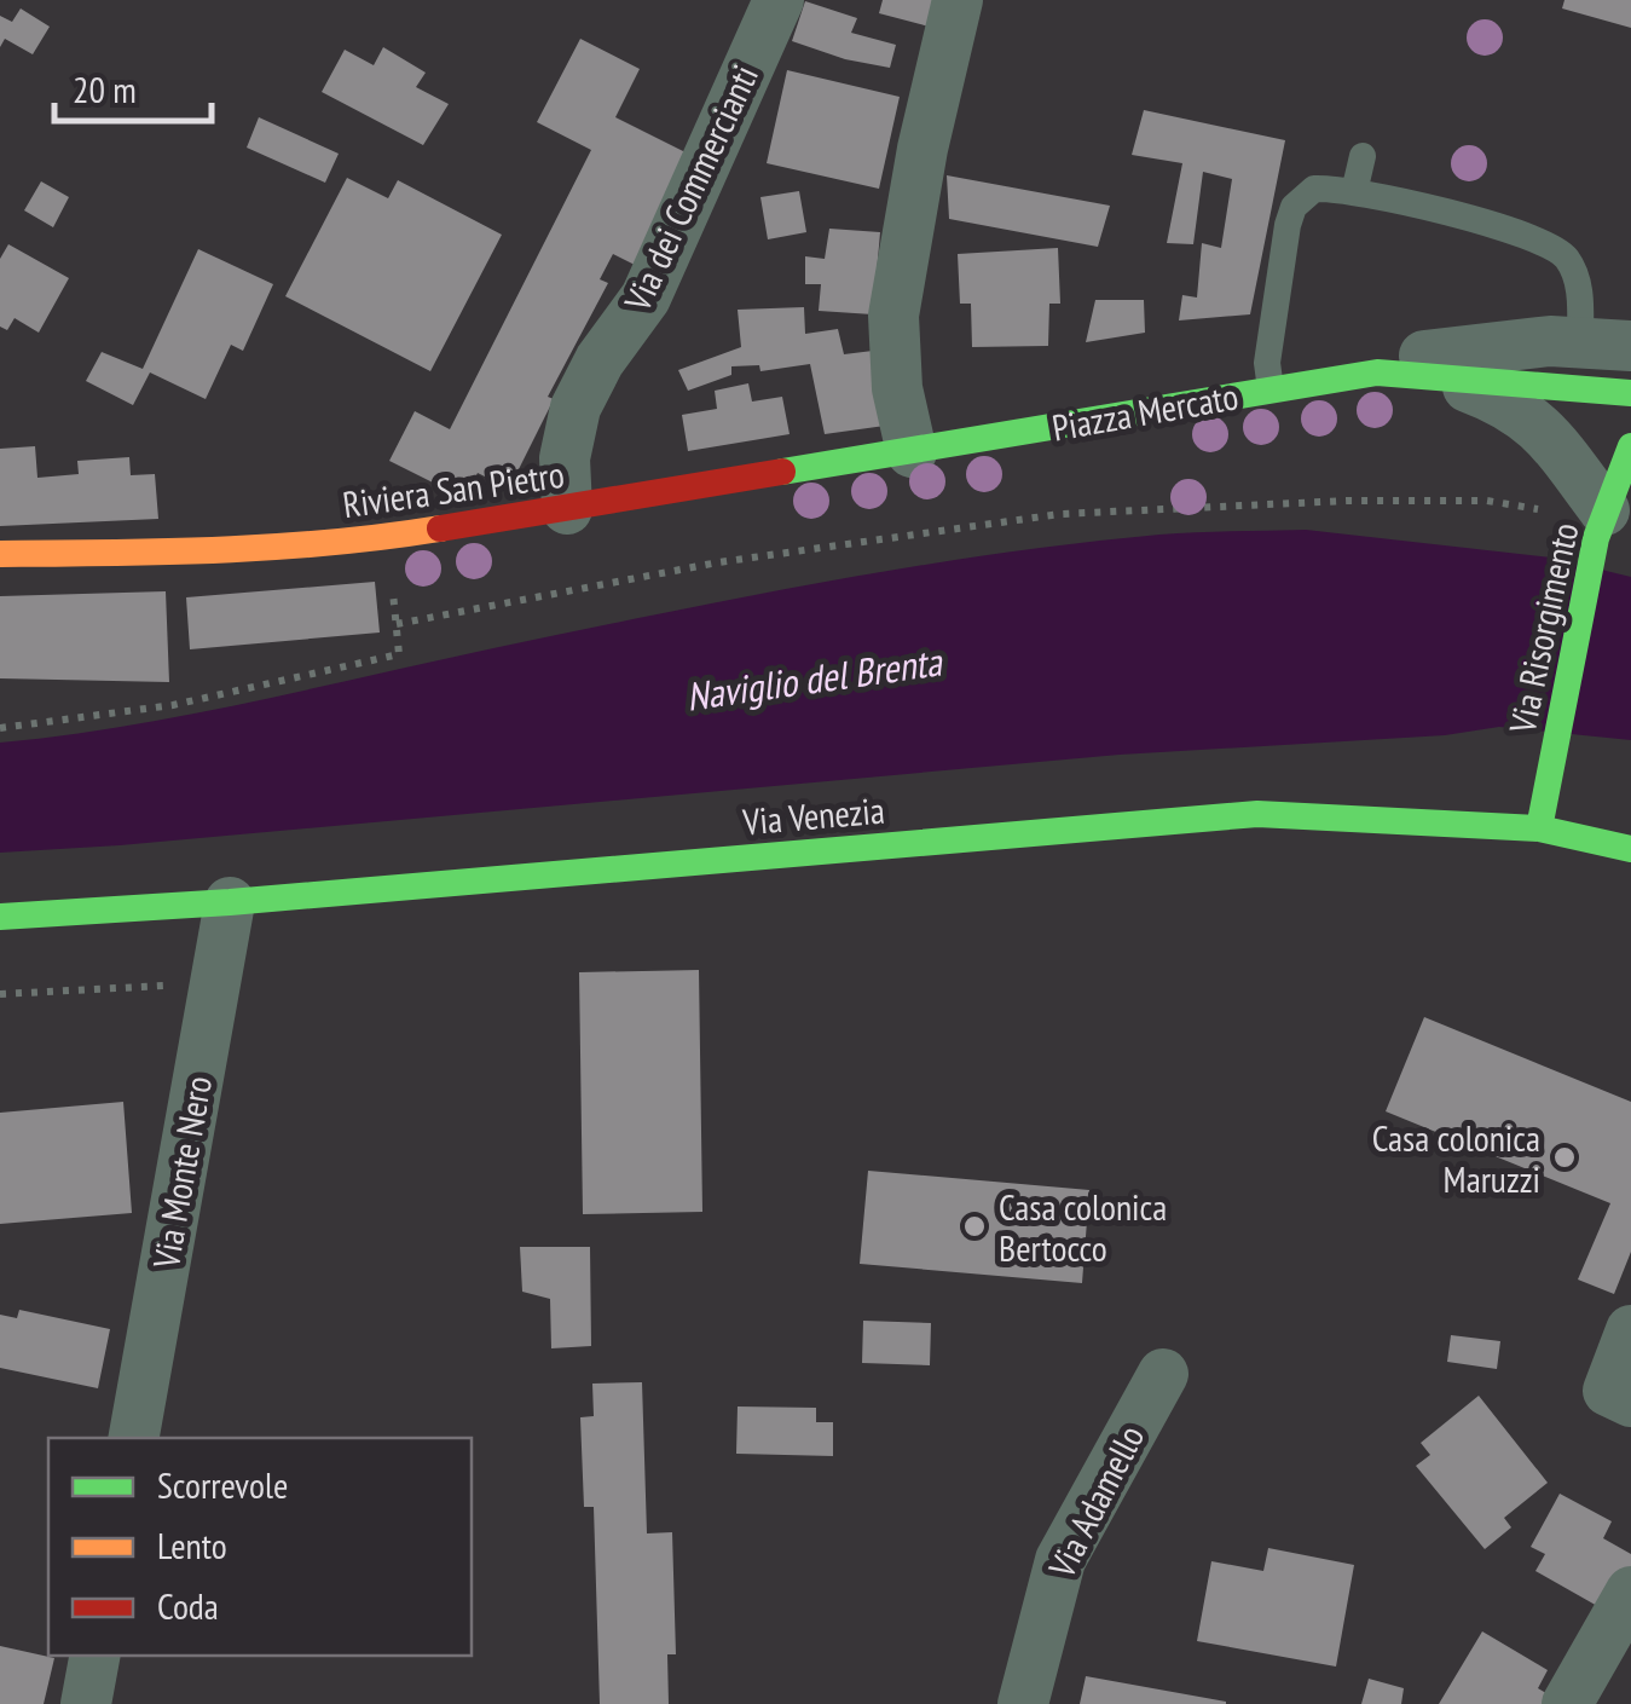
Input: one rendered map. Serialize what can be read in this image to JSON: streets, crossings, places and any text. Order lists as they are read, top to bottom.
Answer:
{
  "streets": {
    "street": [
      "Via dei Commercianti",
      "Piazza Mercato",
      "Riviera San Pietro",
      "Via Risorgimento",
      "Via Venezia",
      "Via Monte Nero",
      "Via Adamello"
    ]
  },
  "crossings": [
    ["Via dei Commercianti", "Riviera San Pietro"],
    ["Piazza Mercato", "Riviera San Pietro"],
    ["Piazza Mercato", "Via Risorgimento"],
    ["Via Risorgimento", "Via Venezia"],
    ["Via Venezia", "Via Monte Nero"]
  ],
  "water": ["Naviglio del Brenta"],
  "places": ["Casa colonica Maruzzi", "Casa colonica Bertocco"],
  "legend": ["Scorrevole", "Lento", "Coda"],
  "scale_bar": "20 m"
}
